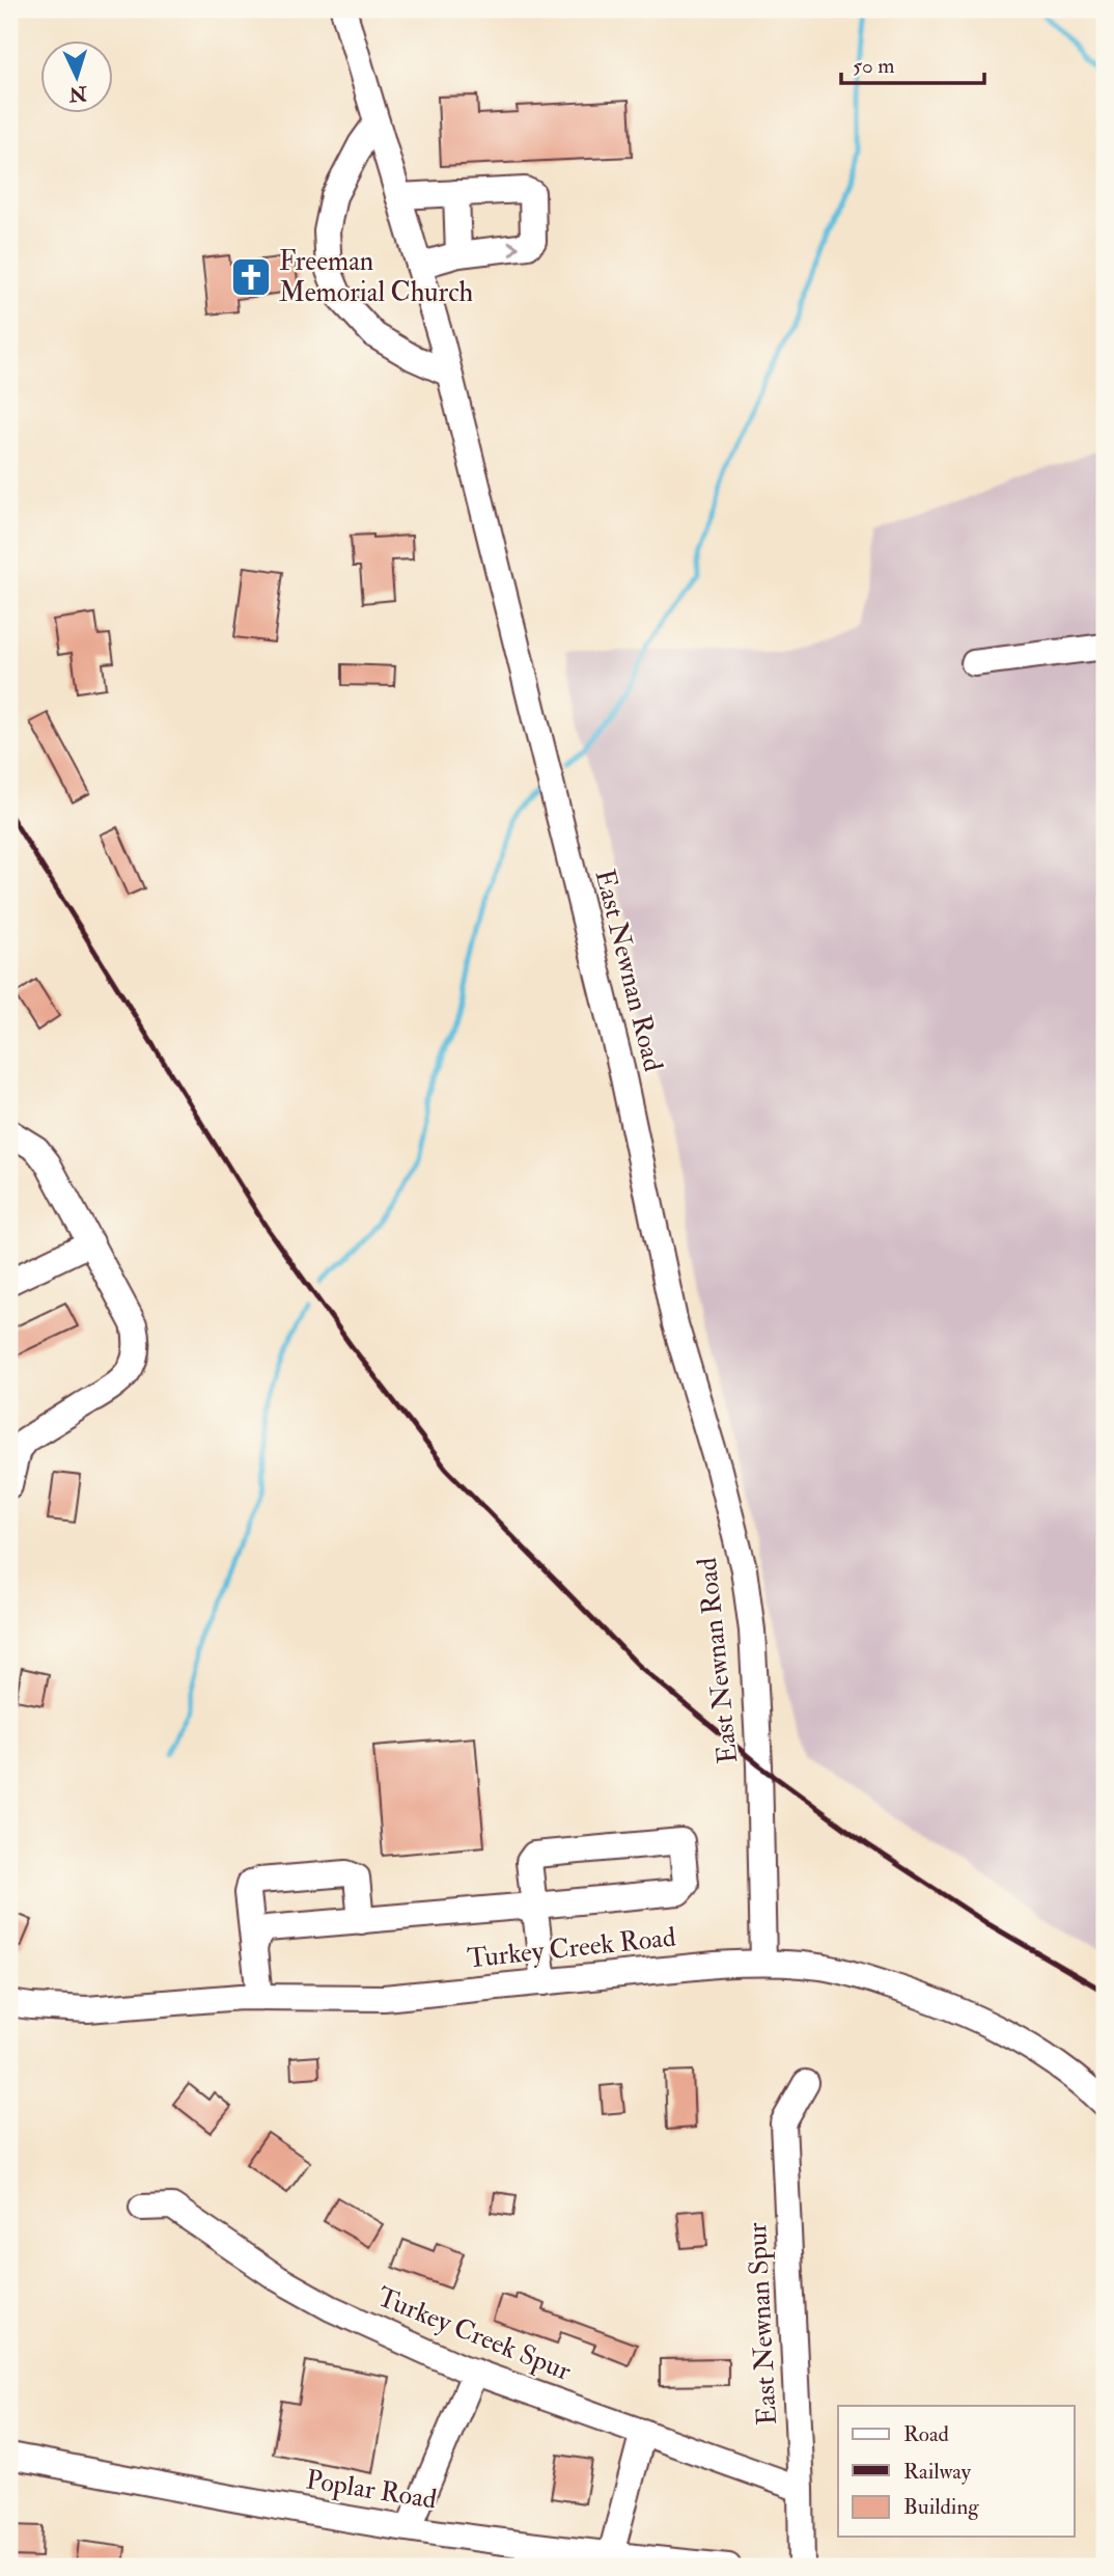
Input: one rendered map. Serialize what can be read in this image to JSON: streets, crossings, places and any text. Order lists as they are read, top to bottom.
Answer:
{
  "streets": {
    "street": [
      "East Newnan Road",
      "Turkey Creek Road",
      "East Newnan Spur",
      "Turkey Creek Spur",
      "Poplar Road"
    ]
  },
  "crossings": [
    ["East Newnan Road", "Turkey Creek Road"],
    ["East Newnan Spur", "Turkey Creek Spur"]
  ],
  "places": {
    "church": ["Freeman Memorial Church"]
  },
  "legend": ["Road", "Railway", "Building"],
  "scale_bar": "50 m",
  "north": "bottom"
}
